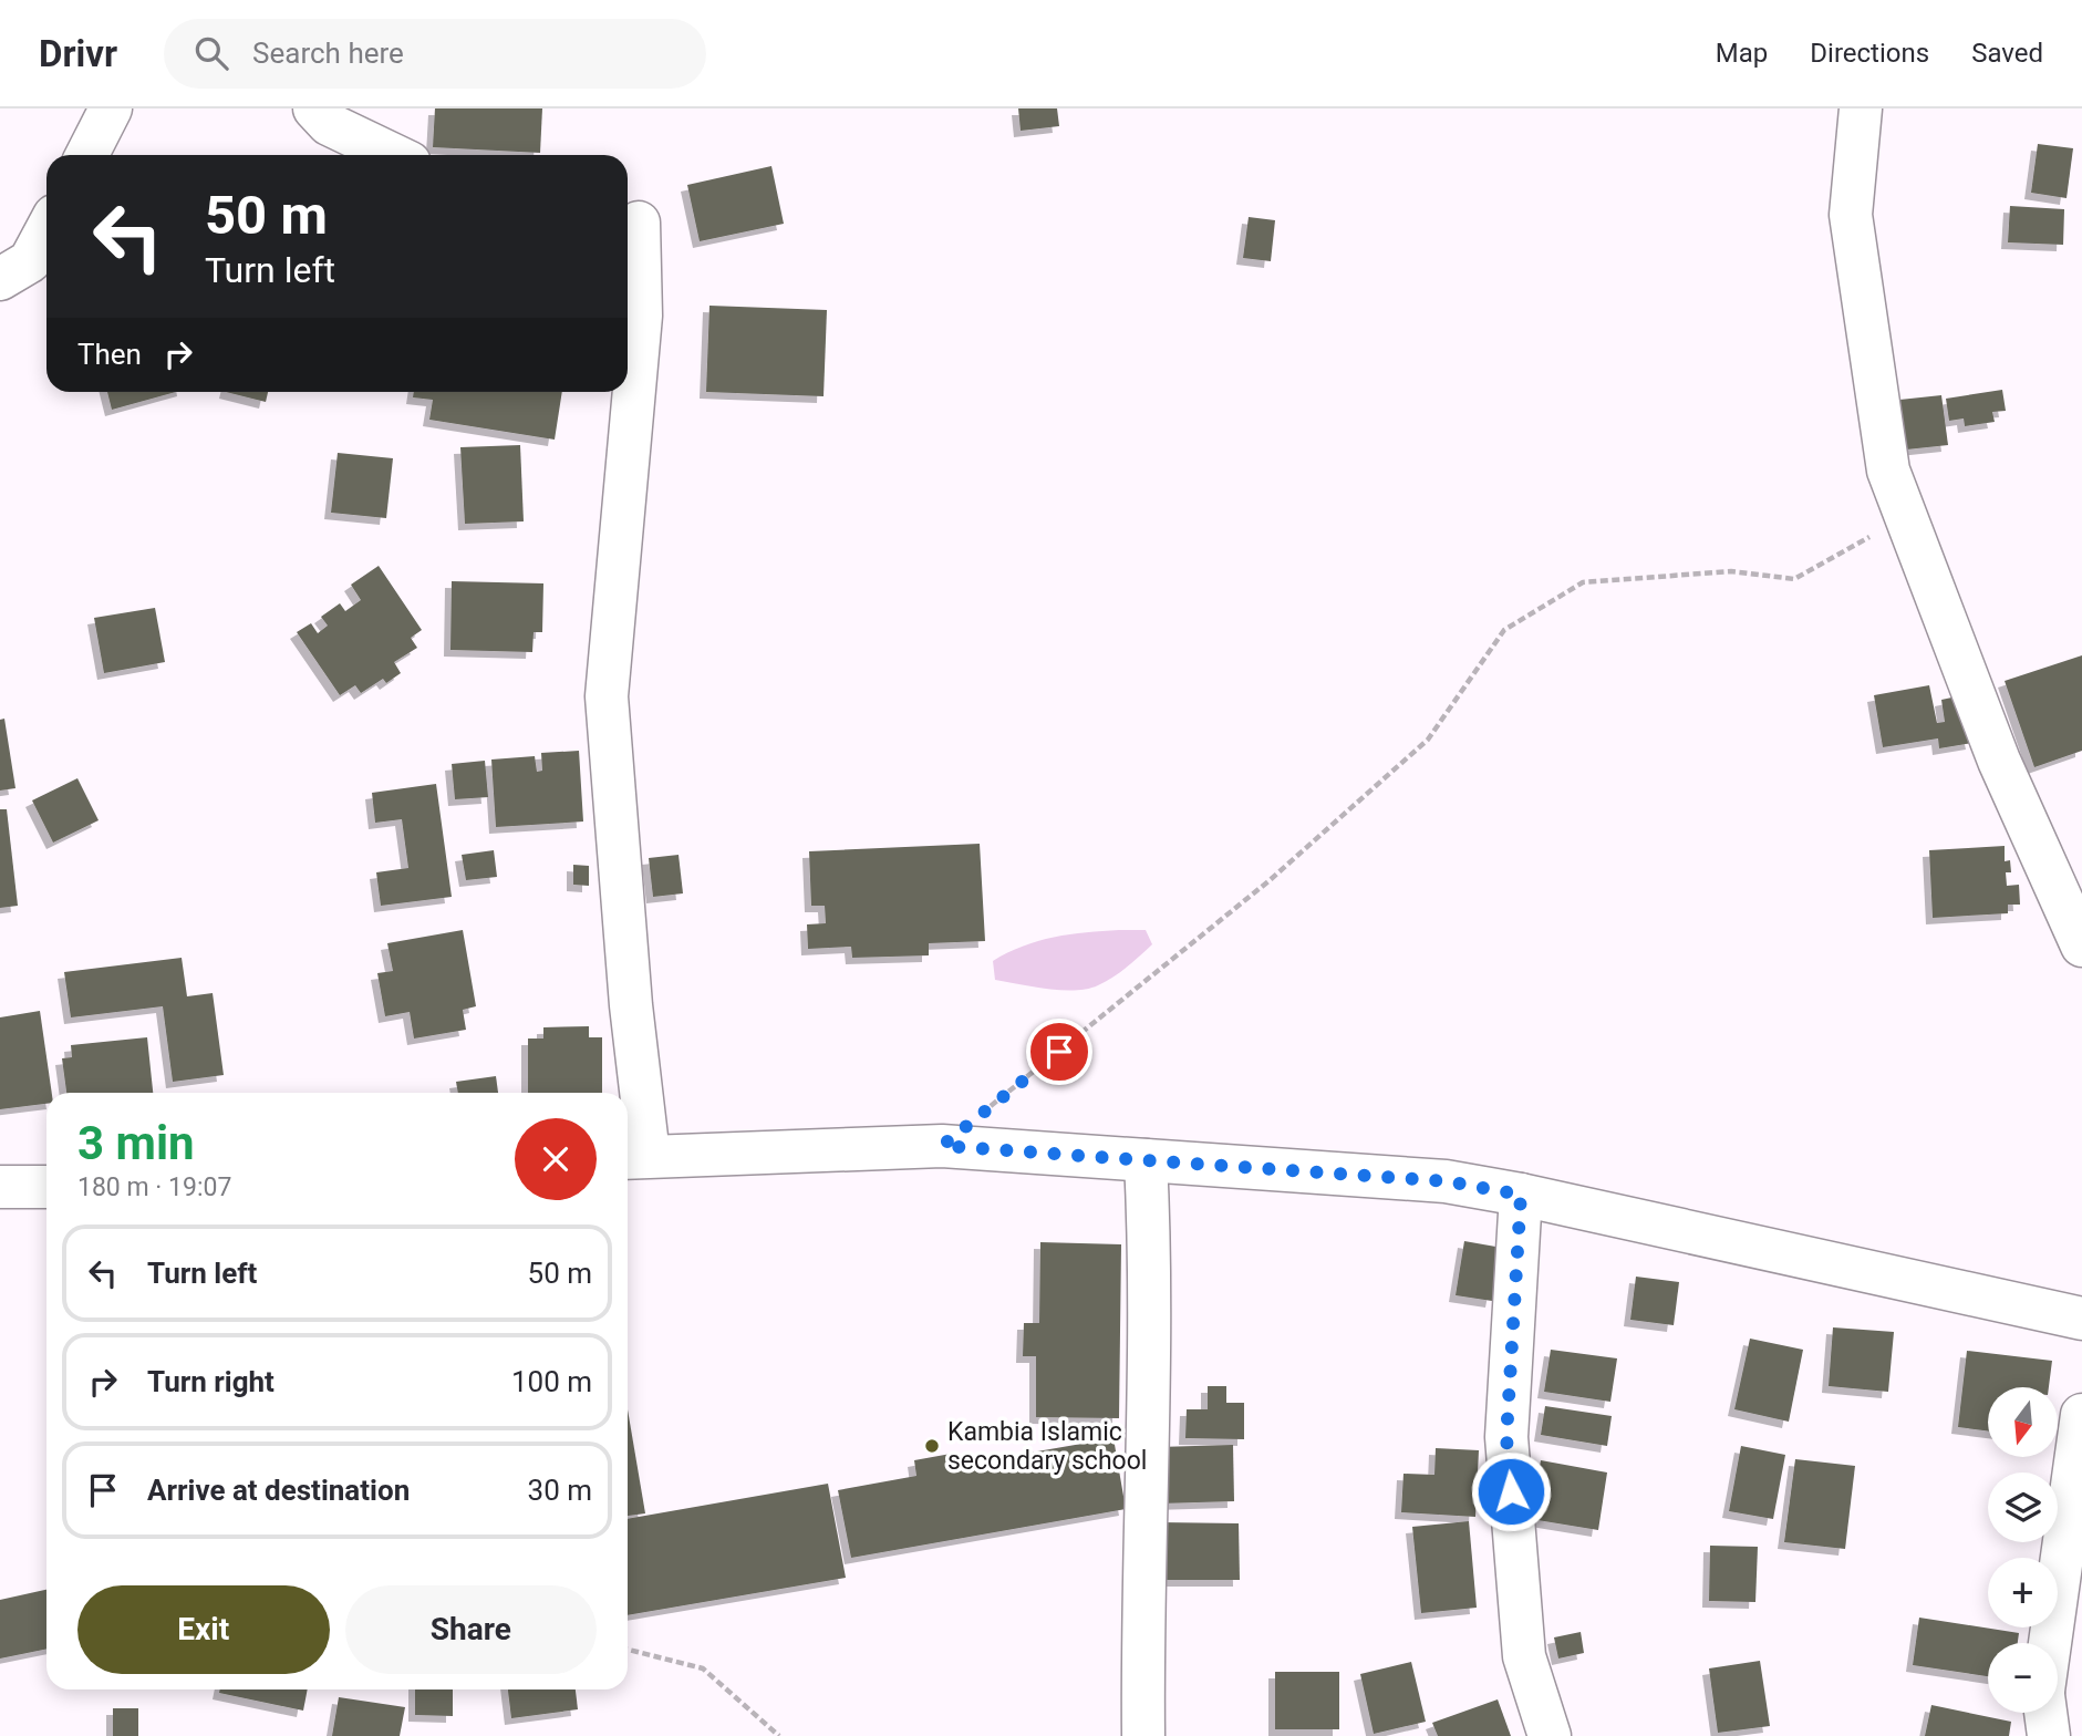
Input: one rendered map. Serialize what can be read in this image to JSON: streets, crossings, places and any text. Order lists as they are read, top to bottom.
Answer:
{
  "places": ["Kambia Islamic secondary school"],
  "north": "bottom",
  "page": {
    "header": "Drivr",
    "search": "Search here",
    "nav": ["Map", "Directions", "Saved"],
    "turn": ["50 m", "Turn left"],
    "then": "Then",
    "heading": ["3 min", "180 m · 19:07"],
    "list": [
      {
        "name": "Turn left",
        "value": "50 m"
      },
      {
        "name": "Turn right",
        "value": "100 m"
      },
      {
        "name": "Arrive at destination",
        "value": "30 m"
      }
    ],
    "map_buttons": ["+", "−"],
    "buttons": ["Exit", "Share"]
  }
}
